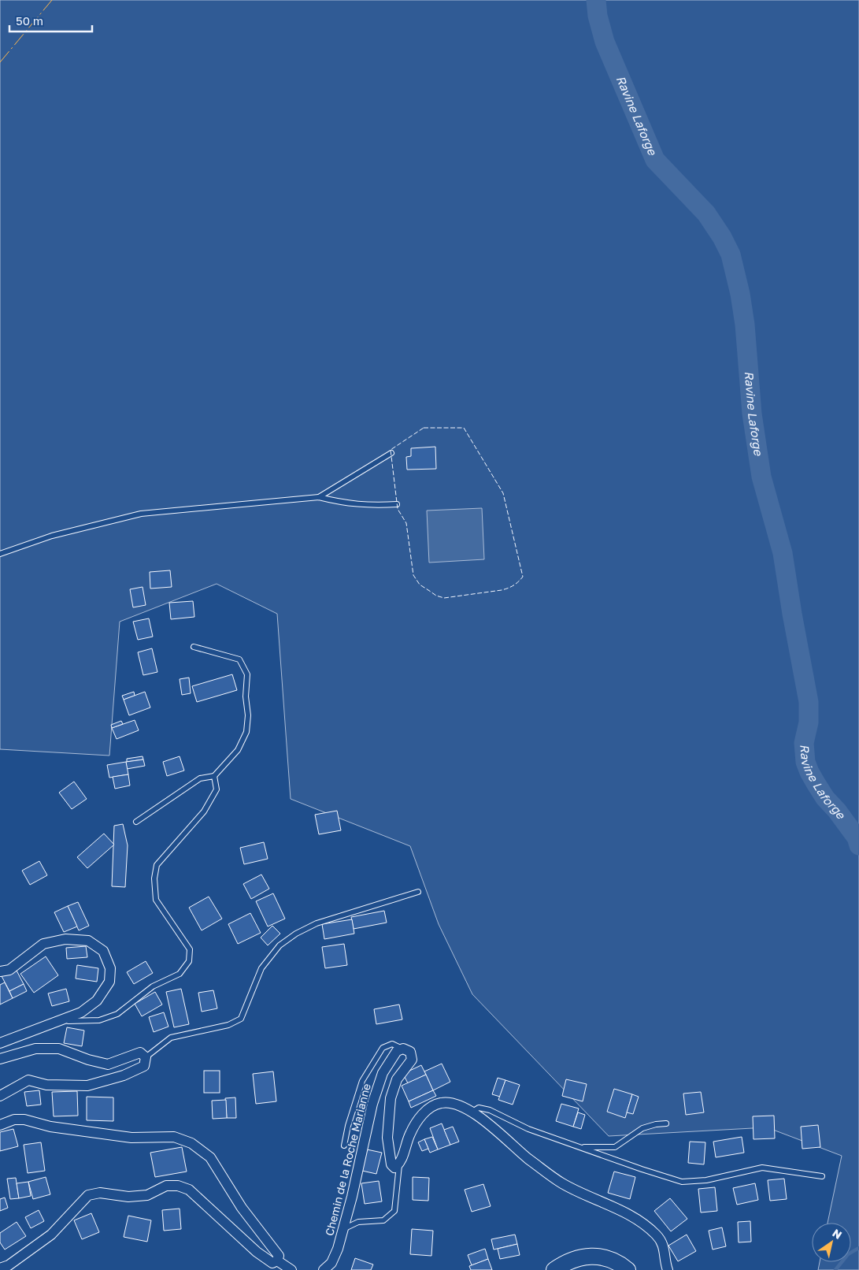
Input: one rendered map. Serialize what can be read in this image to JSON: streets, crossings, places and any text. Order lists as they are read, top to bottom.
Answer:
{
  "streets": {
    "street": ["Chemin de la Roche Marianne"]
  },
  "water": ["Ravine Laforge"],
  "scale_bar": "50 m",
  "north": "top right"
}
